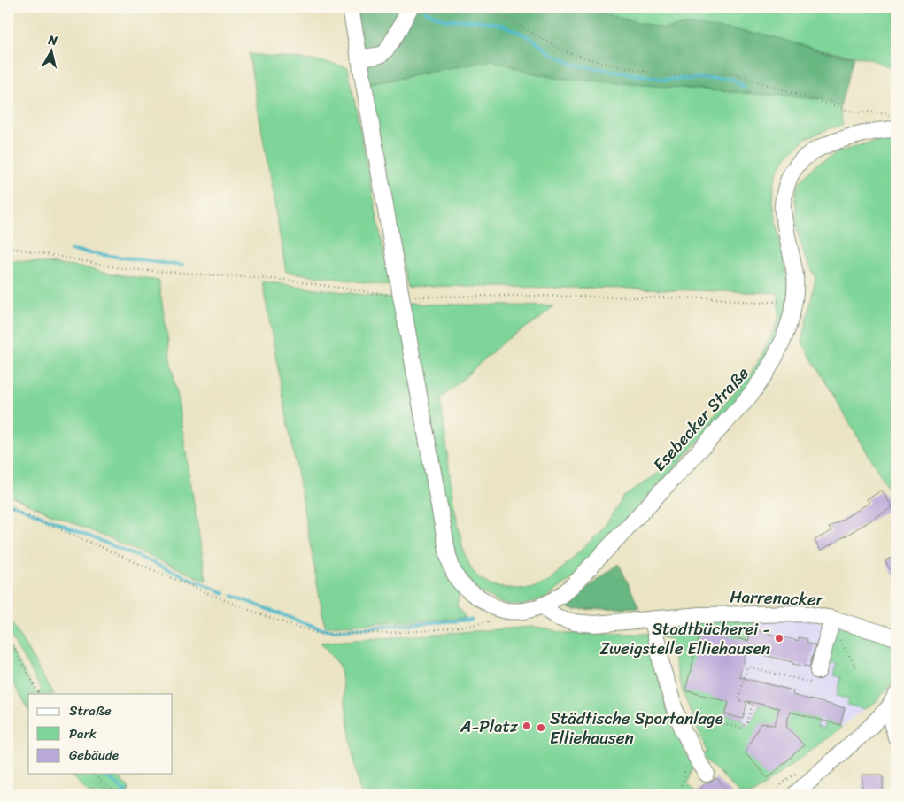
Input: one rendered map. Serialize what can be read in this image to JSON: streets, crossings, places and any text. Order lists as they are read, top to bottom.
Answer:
{
  "streets": {
    "street": ["Esebecker Straße", "Harrenacker"]
  },
  "crossings": [
    ["Esebecker Straße", "Harrenacker"]
  ],
  "places": ["Stadtbücherei - Zweigstelle Elliehausen", "A-Platz", "Städtische Sportanlage Elliehausen"],
  "legend": ["Straße", "Park", "Gebäude"],
  "north": "top"
}
